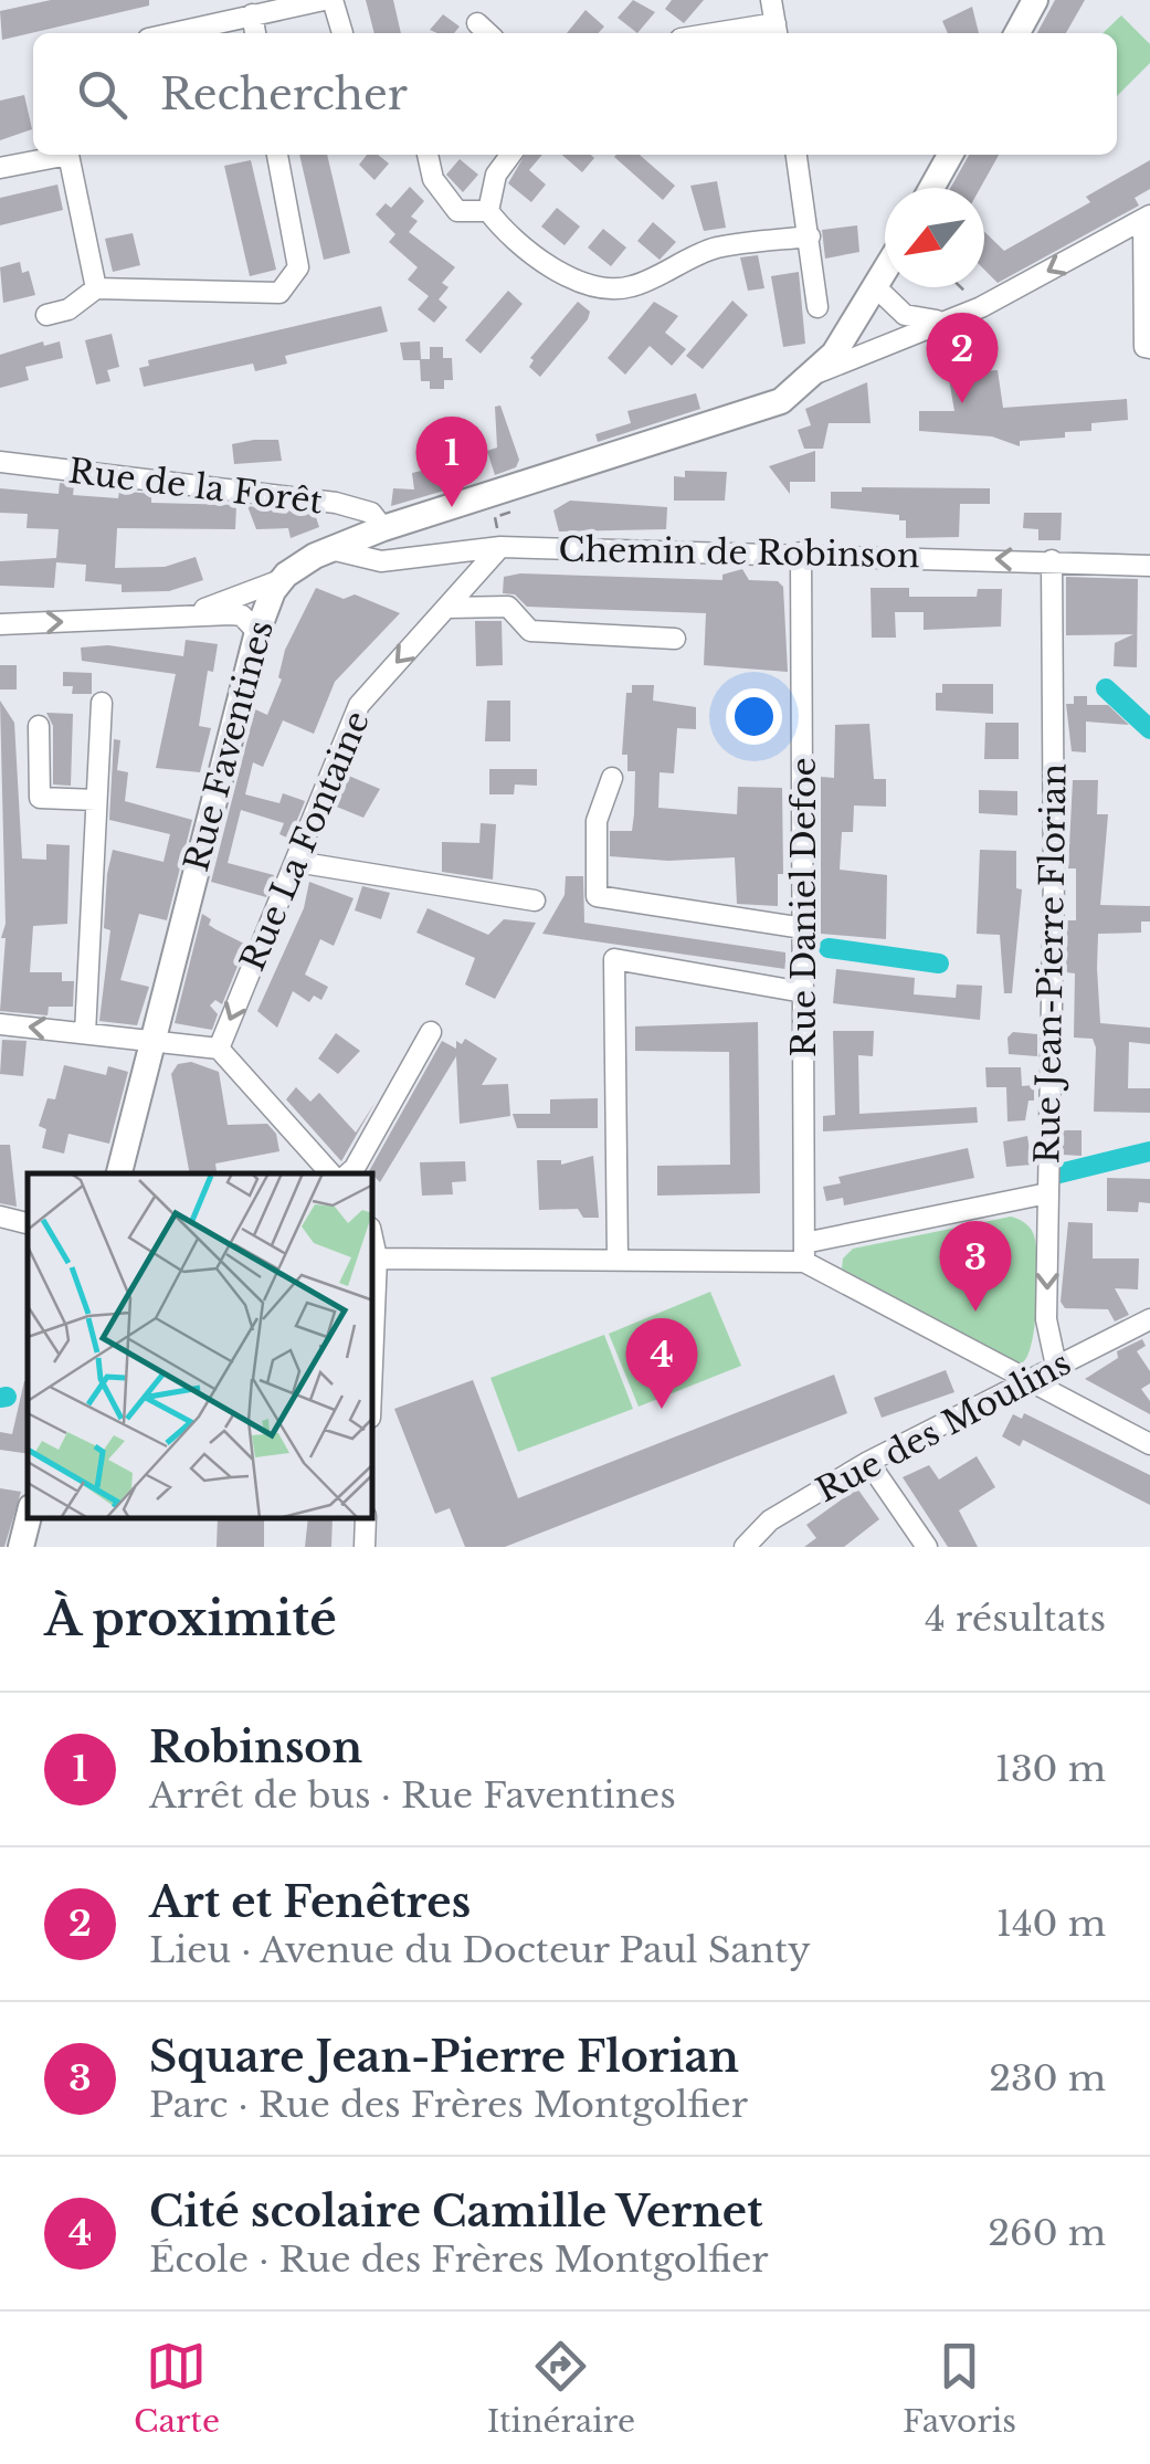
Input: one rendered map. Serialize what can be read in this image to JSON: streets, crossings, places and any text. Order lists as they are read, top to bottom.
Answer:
{
  "streets": {
    "main road": ["Rue Faventines"],
    "street": [
      "Rue de la Forêt",
      "Chemin de Robinson",
      "Rue La Fontaine",
      "Rue Daniel Defoe",
      "Rue Jean-Pierre Florian",
      "Rue des Moulins"
    ]
  },
  "crossings": [
    ["Rue de la Forêt", "Rue Faventines"],
    ["Chemin de Robinson", "Rue Faventines"],
    ["Chemin de Robinson", "Rue La Fontaine"],
    ["Chemin de Robinson", "Rue Daniel Defoe"],
    ["Chemin de Robinson", "Rue Jean-Pierre Florian"],
    ["Rue Jean-Pierre Florian", "Rue des Moulins"]
  ],
  "one_way": ["Rue La Fontaine"],
  "north": "bottom left",
  "page": {
    "search": "Rechercher",
    "pins": [
      "2",
      "1",
      "3",
      "4"
    ],
    "heading": ["À proximité", "4 résultats"],
    "list": [
      {
        "mark": "1",
        "name": "Robinson",
        "note": "Arrêt de bus · Rue Faventines",
        "value": "130 m"
      },
      {
        "mark": "2",
        "name": "Art et Fenêtres",
        "note": "Lieu · Avenue du Docteur Paul Santy",
        "value": "140 m"
      },
      {
        "mark": "3",
        "name": "Square Jean-Pierre Florian",
        "note": "Parc · Rue des Frères Montgolfier",
        "value": "230 m"
      },
      {
        "mark": "4",
        "name": "Cité scolaire Camille Vernet",
        "note": "École · Rue des Frères Montgolfier",
        "value": "260 m"
      }
    ],
    "nav": ["Carte", "Itinéraire", "Favoris"]
  }
}
